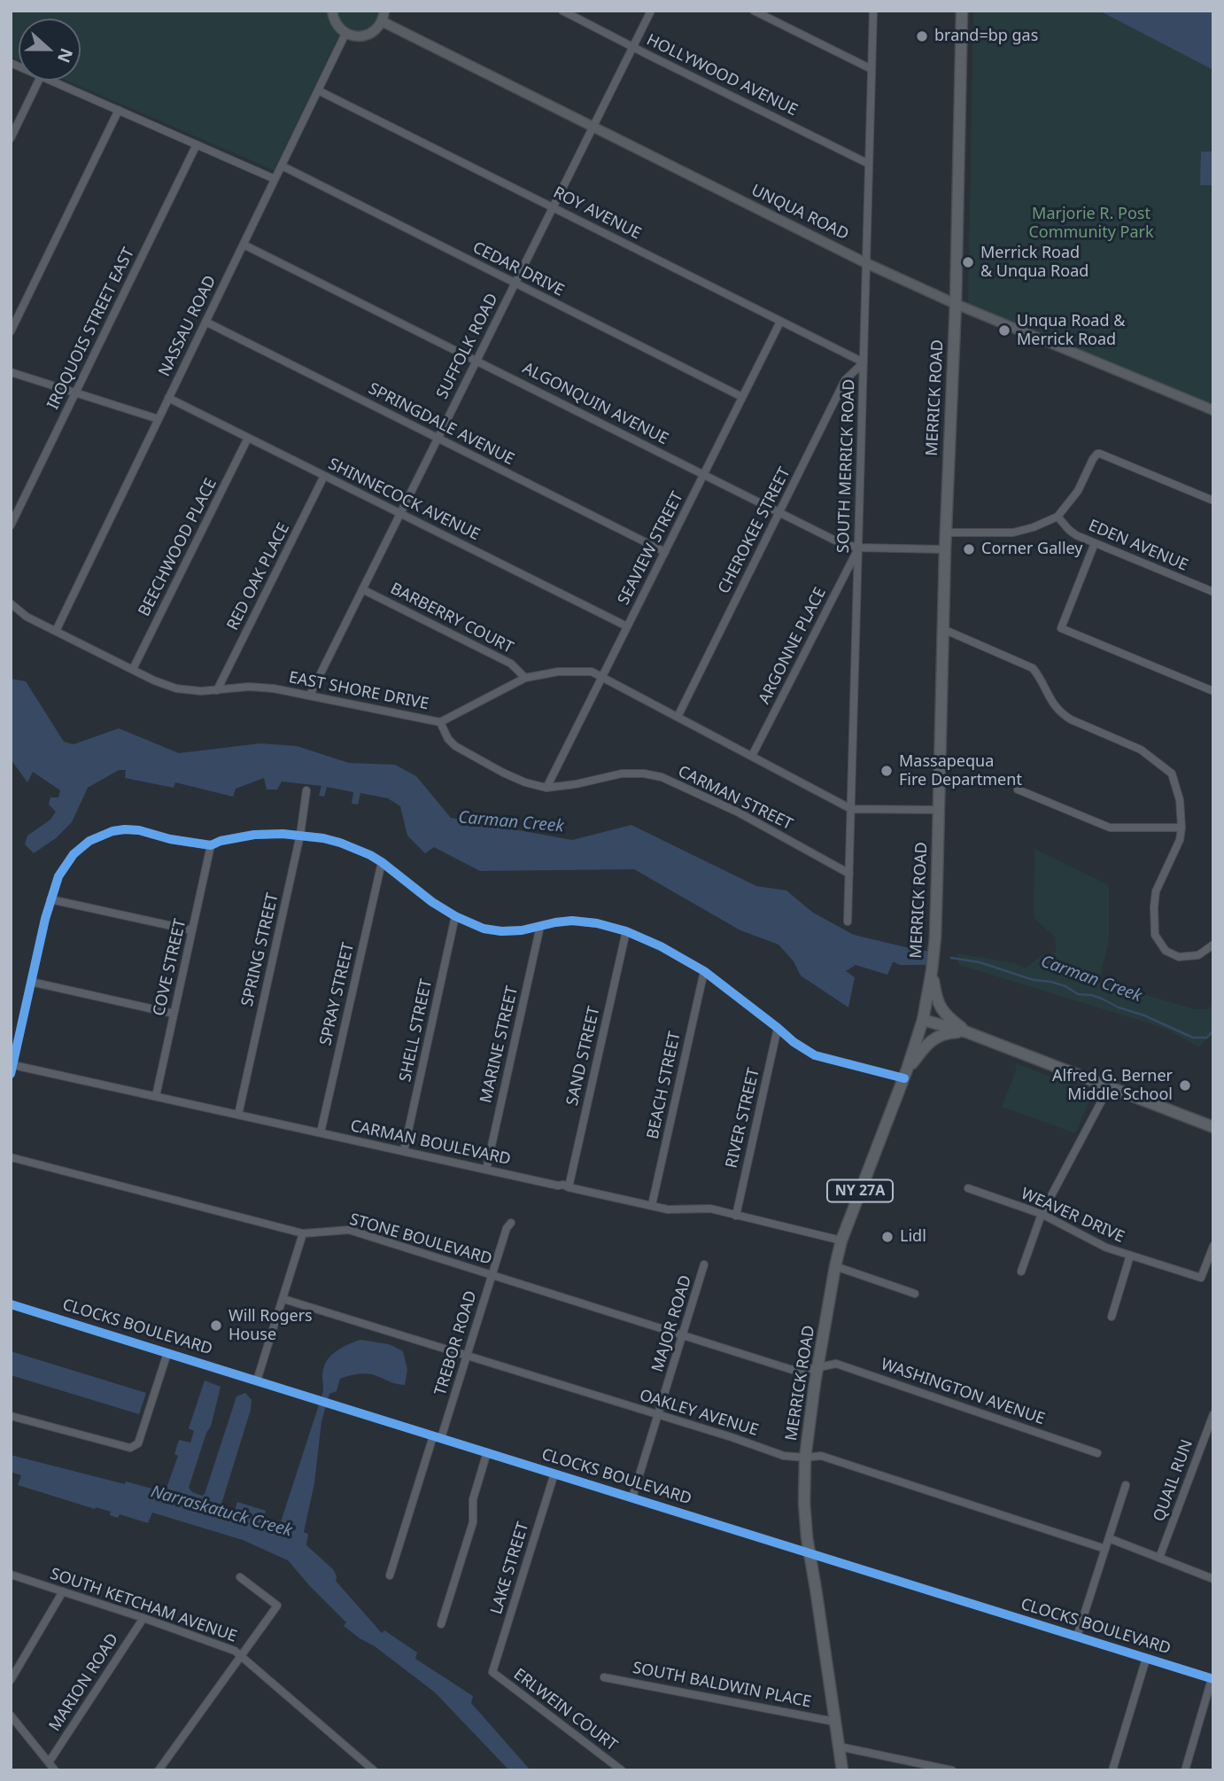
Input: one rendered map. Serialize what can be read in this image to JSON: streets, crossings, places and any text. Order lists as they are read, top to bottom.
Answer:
{
  "streets": {
    "main road": ["MERRICK ROAD", "NY 27A"],
    "street": [
      "HOLLYWOOD AVENUE",
      "UNQUA ROAD",
      "ROY AVENUE",
      "CEDAR DRIVE",
      "NASSAU ROAD",
      "IROQUOIS STREET EAST",
      "SUFFOLK ROAD",
      "ALGONQUIN AVENUE",
      "SPRINGDALE AVENUE",
      "SOUTH MERRICK ROAD",
      "SHINNECOCK AVENUE",
      "CHEROKEE STREET",
      "EDEN AVENUE",
      "BEECHWOOD PLACE",
      "SEAVIEW STREET",
      "RED OAK PLACE",
      "BARBERRY COURT",
      "ARGONNE PLACE",
      "EAST SHORE DRIVE",
      "CARMAN STREET",
      "SPRING STREET",
      "COVE STREET",
      "SPRAY STREET",
      "SHELL STREET",
      "MARINE STREET",
      "SAND STREET",
      "BEACH STREET",
      "RIVER STREET",
      "CARMAN BOULEVARD",
      "WEAVER DRIVE",
      "STONE BOULEVARD",
      "MAJOR ROAD",
      "CLOCKS BOULEVARD",
      "TREBOR ROAD",
      "WASHINGTON AVENUE",
      "OAKLEY AVENUE",
      "QUAIL RUN",
      "LAKE STREET",
      "SOUTH KETCHAM AVENUE",
      "MARION ROAD",
      "SOUTH BALDWIN PLACE",
      "ERLWEIN COURT"
    ]
  },
  "crossings": [
    ["HOLLYWOOD AVENUE", "SUFFOLK ROAD"],
    ["HOLLYWOOD AVENUE", "SOUTH MERRICK ROAD"],
    ["UNQUA ROAD", "SUFFOLK ROAD"],
    ["UNQUA ROAD", "MERRICK ROAD"],
    ["UNQUA ROAD", "SOUTH MERRICK ROAD"],
    ["ROY AVENUE", "NASSAU ROAD"],
    ["ROY AVENUE", "SUFFOLK ROAD"],
    ["ROY AVENUE", "SOUTH MERRICK ROAD"],
    ["ROY AVENUE", "CHEROKEE STREET"],
    ["ROY AVENUE", "SEAVIEW STREET"],
    ["CEDAR DRIVE", "NASSAU ROAD"],
    ["CEDAR DRIVE", "SUFFOLK ROAD"],
    ["CEDAR DRIVE", "SEAVIEW STREET"],
    ["NASSAU ROAD", "ALGONQUIN AVENUE"],
    ["NASSAU ROAD", "SPRINGDALE AVENUE"],
    ["NASSAU ROAD", "SHINNECOCK AVENUE"],
    ["NASSAU ROAD", "EAST SHORE DRIVE"],
    ["SUFFOLK ROAD", "ALGONQUIN AVENUE"],
    ["SUFFOLK ROAD", "SPRINGDALE AVENUE"],
    ["SUFFOLK ROAD", "SHINNECOCK AVENUE"],
    ["SUFFOLK ROAD", "BARBERRY COURT"],
    ["SUFFOLK ROAD", "EAST SHORE DRIVE"],
    ["MERRICK ROAD", "ALGONQUIN AVENUE"],
    ["MERRICK ROAD", "EAST SHORE DRIVE"],
    ["MERRICK ROAD", "CARMAN BOULEVARD"],
    ["MERRICK ROAD", "STONE BOULEVARD"],
    ["MERRICK ROAD", "CLOCKS BOULEVARD"],
    ["MERRICK ROAD", "WASHINGTON AVENUE"],
    ["MERRICK ROAD", "OAKLEY AVENUE"],
    ["MERRICK ROAD", "SOUTH BALDWIN PLACE"],
    ["ALGONQUIN AVENUE", "SOUTH MERRICK ROAD"],
    ["ALGONQUIN AVENUE", "CHEROKEE STREET"],
    ["ALGONQUIN AVENUE", "SEAVIEW STREET"],
    ["ALGONQUIN AVENUE", "ARGONNE PLACE"],
    ["SPRINGDALE AVENUE", "SEAVIEW STREET"],
    ["SOUTH MERRICK ROAD", "CHEROKEE STREET"],
    ["SOUTH MERRICK ROAD", "ARGONNE PLACE"],
    ["SOUTH MERRICK ROAD", "EAST SHORE DRIVE"],
    ["SOUTH MERRICK ROAD", "CARMAN STREET"],
    ["SHINNECOCK AVENUE", "BEECHWOOD PLACE"],
    ["SHINNECOCK AVENUE", "SEAVIEW STREET"],
    ["SHINNECOCK AVENUE", "RED OAK PLACE"],
    ["CHEROKEE STREET", "EAST SHORE DRIVE"],
    ["BEECHWOOD PLACE", "EAST SHORE DRIVE"],
    ["SEAVIEW STREET", "EAST SHORE DRIVE"],
    ["SEAVIEW STREET", "CARMAN STREET"],
    ["RED OAK PLACE", "EAST SHORE DRIVE"],
    ["BARBERRY COURT", "EAST SHORE DRIVE"],
    ["ARGONNE PLACE", "EAST SHORE DRIVE"],
    ["EAST SHORE DRIVE", "CARMAN STREET"],
    ["SPRING STREET", "CARMAN BOULEVARD"],
    ["COVE STREET", "CARMAN BOULEVARD"],
    ["SPRAY STREET", "CARMAN BOULEVARD"],
    ["SHELL STREET", "CARMAN BOULEVARD"],
    ["MARINE STREET", "CARMAN BOULEVARD"],
    ["SAND STREET", "CARMAN BOULEVARD"],
    ["BEACH STREET", "CARMAN BOULEVARD"],
    ["RIVER STREET", "CARMAN BOULEVARD"],
    ["STONE BOULEVARD", "MAJOR ROAD"],
    ["STONE BOULEVARD", "TREBOR ROAD"],
    ["STONE BOULEVARD", "WASHINGTON AVENUE"],
    ["MAJOR ROAD", "CLOCKS BOULEVARD"],
    ["MAJOR ROAD", "OAKLEY AVENUE"],
    ["CLOCKS BOULEVARD", "TREBOR ROAD"],
    ["CLOCKS BOULEVARD", "LAKE STREET"],
    ["TREBOR ROAD", "OAKLEY AVENUE"],
    ["LAKE STREET", "ERLWEIN COURT"],
    ["SOUTH KETCHAM AVENUE", "MARION ROAD"]
  ],
  "water": ["Carman Creek", "Narraskatuck Creek"],
  "parks": ["Marjorie R. Post Community Park"],
  "places": [
    "brand=bp gas",
    "Merrick Road & Unqua Road",
    "Unqua Road & Merrick Road",
    "Corner Galley",
    "Massapequa Fire Department",
    "Alfred G. Berner Middle School",
    "Lidl",
    "Will Rogers House"
  ],
  "north": "right"
}
